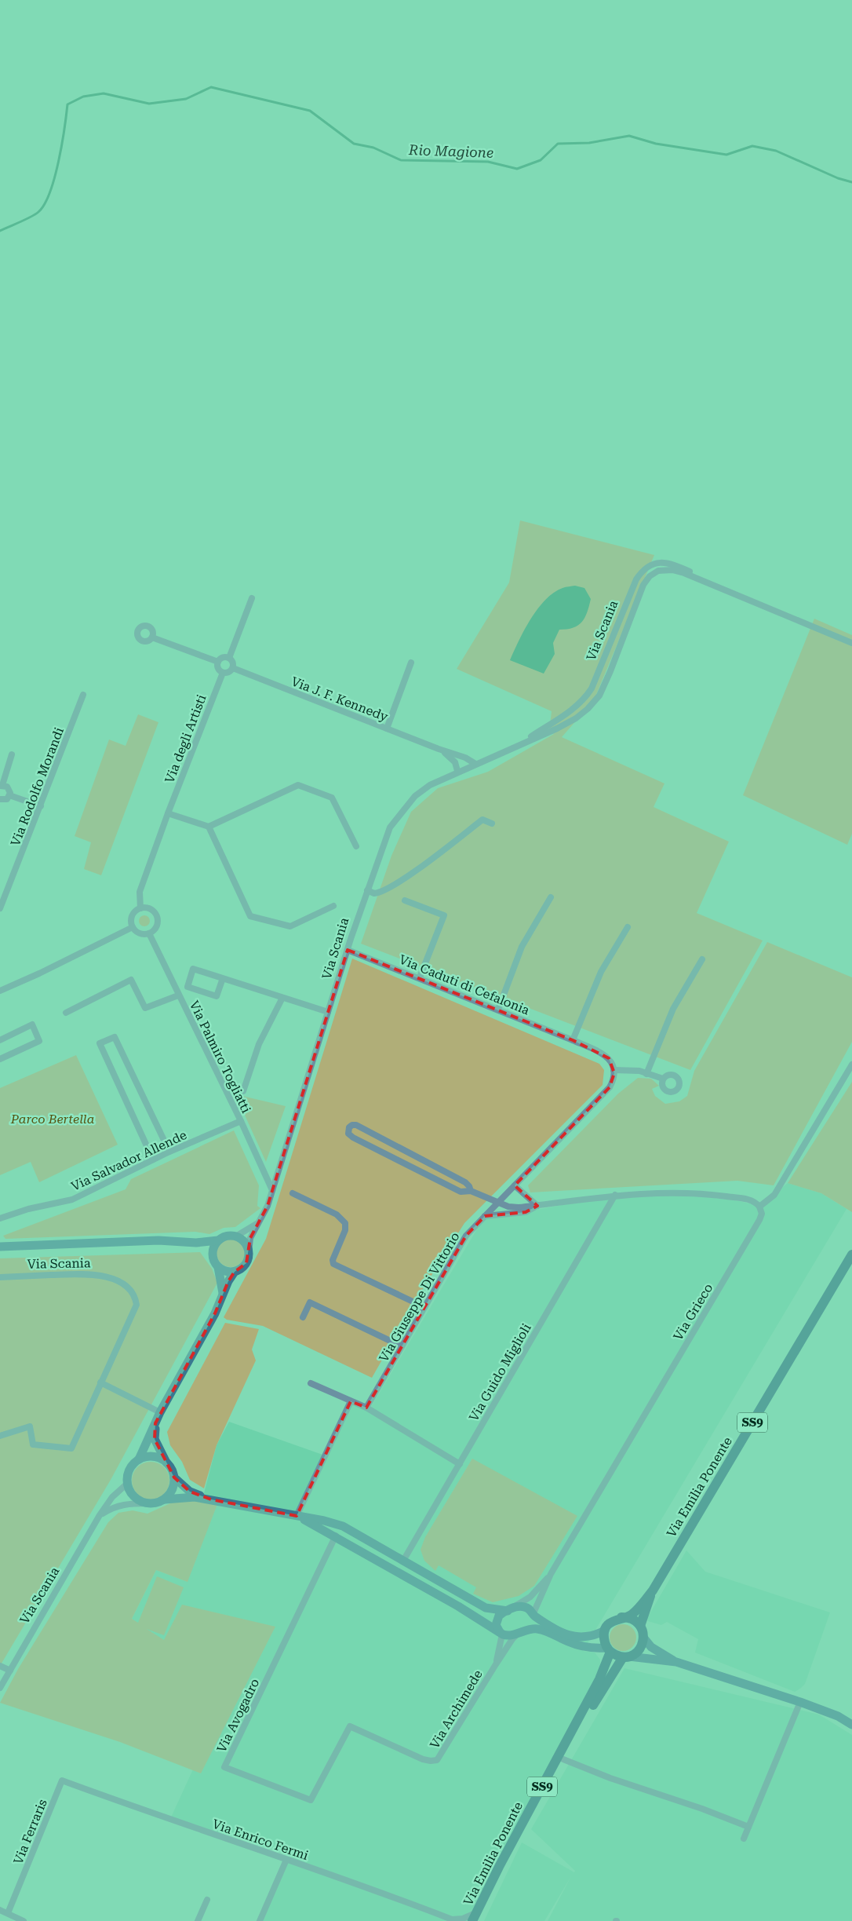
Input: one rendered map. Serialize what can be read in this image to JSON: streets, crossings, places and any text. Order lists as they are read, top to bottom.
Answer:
{
  "streets": {
    "main road": ["Via Scania", "SS9", "Via Emilia Ponente"],
    "street": [
      "Via J. F. Kennedy",
      "Via degli Artisti",
      "Via Rodolfo Morandi",
      "Via Caduti di Cefalonia",
      "Via Palmiro Togliatti",
      "Via Salvador Allende",
      "Via Giuseppe Di Vittorio",
      "Via Grieco",
      "Via Guido Miglioli",
      "Via Archimede",
      "Via Avogadro",
      "Via Ferraris",
      "Via Enrico Fermi"
    ]
  },
  "crossings": [
    ["Via Scania", "Via Caduti di Cefalonia"],
    ["Via Scania", "Via Palmiro Togliatti"],
    ["Via J. F. Kennedy", "Via degli Artisti"],
    ["Via degli Artisti", "Via Palmiro Togliatti"],
    ["Via Caduti di Cefalonia", "Via Giuseppe Di Vittorio"],
    ["Via Palmiro Togliatti", "Via Salvador Allende"],
    ["SS9", "Via Emilia Ponente"],
    ["Via Archimede", "Via Avogadro"],
    ["Via Ferraris", "Via Enrico Fermi"]
  ],
  "water": ["Rio Magione"],
  "parks": ["Parco Bertella"]
}
